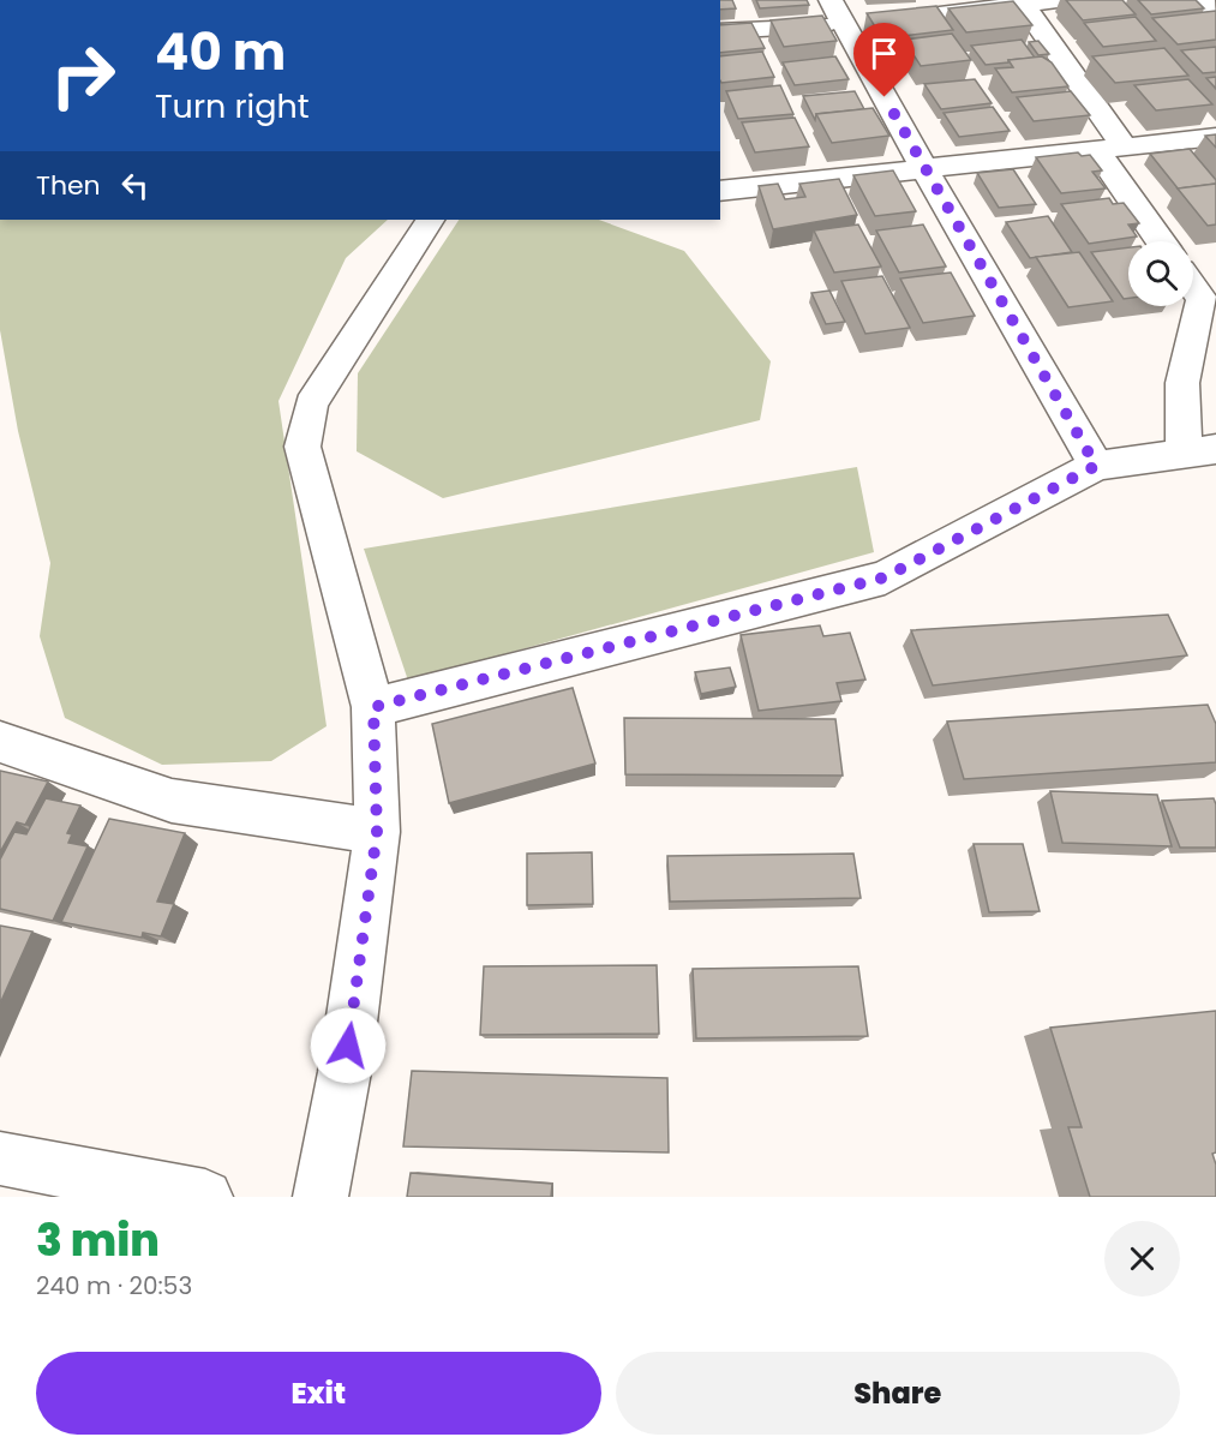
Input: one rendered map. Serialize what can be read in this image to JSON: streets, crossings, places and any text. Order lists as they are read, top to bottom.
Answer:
{
  "page": {
    "turn": ["40 m", "Turn right"],
    "then": "Then",
    "heading": ["3 min", "240 m · 20:53"],
    "buttons": ["Exit", "Share"]
  }
}
